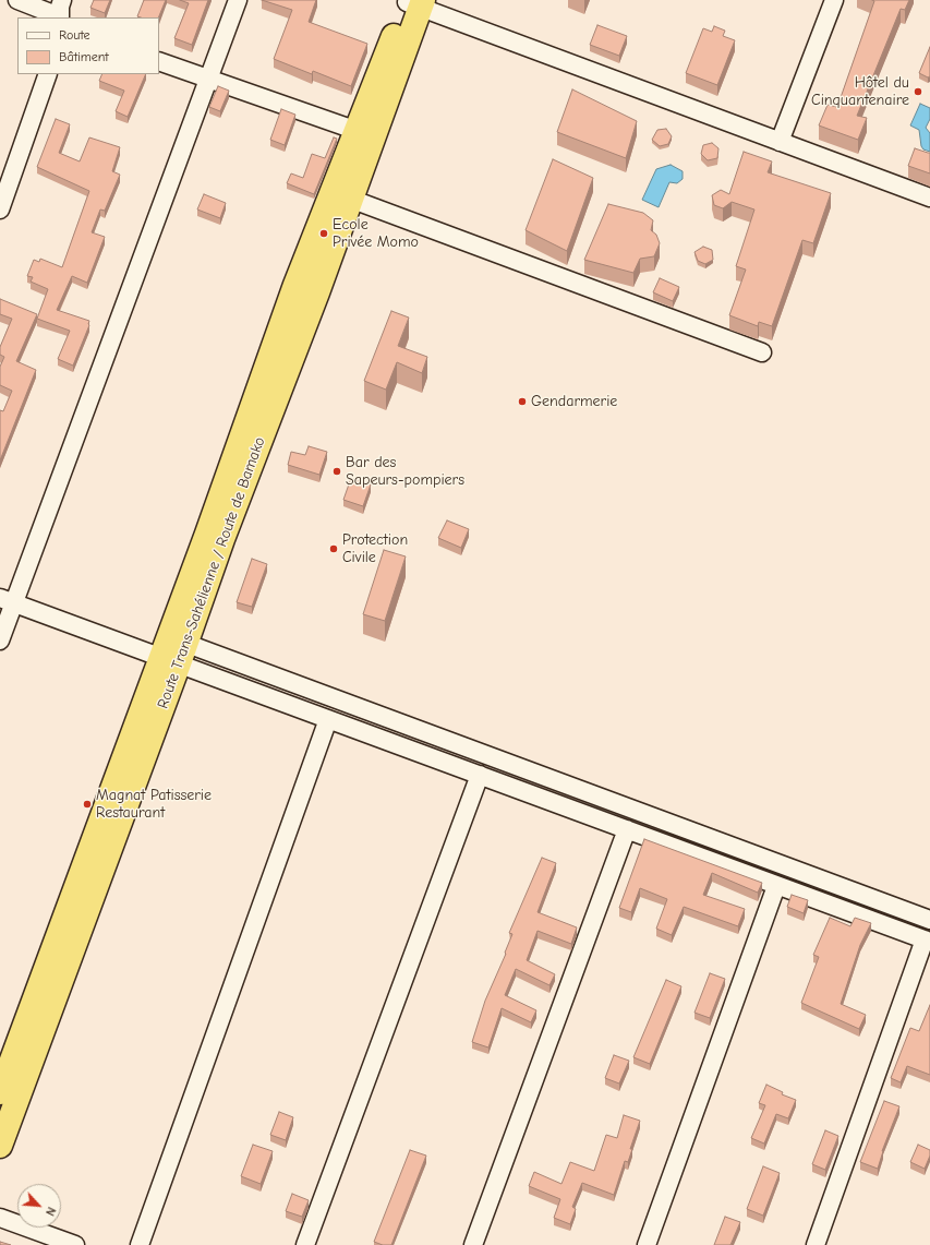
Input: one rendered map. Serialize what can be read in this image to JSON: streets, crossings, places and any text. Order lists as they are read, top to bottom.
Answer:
{
  "streets": {
    "highway": ["Route Trans-Sahélienne / Route de Bamako"]
  },
  "places": [
    "Hôtel du Cinquantenaire",
    "Ecole Privée Momo",
    "Gendarmerie",
    "Bar des Sapeurs-pompiers",
    "Protection Civile",
    "Magnat Patisserie Restaurant"
  ],
  "legend": ["Route", "Bâtiment"],
  "north": "bottom right"
}
